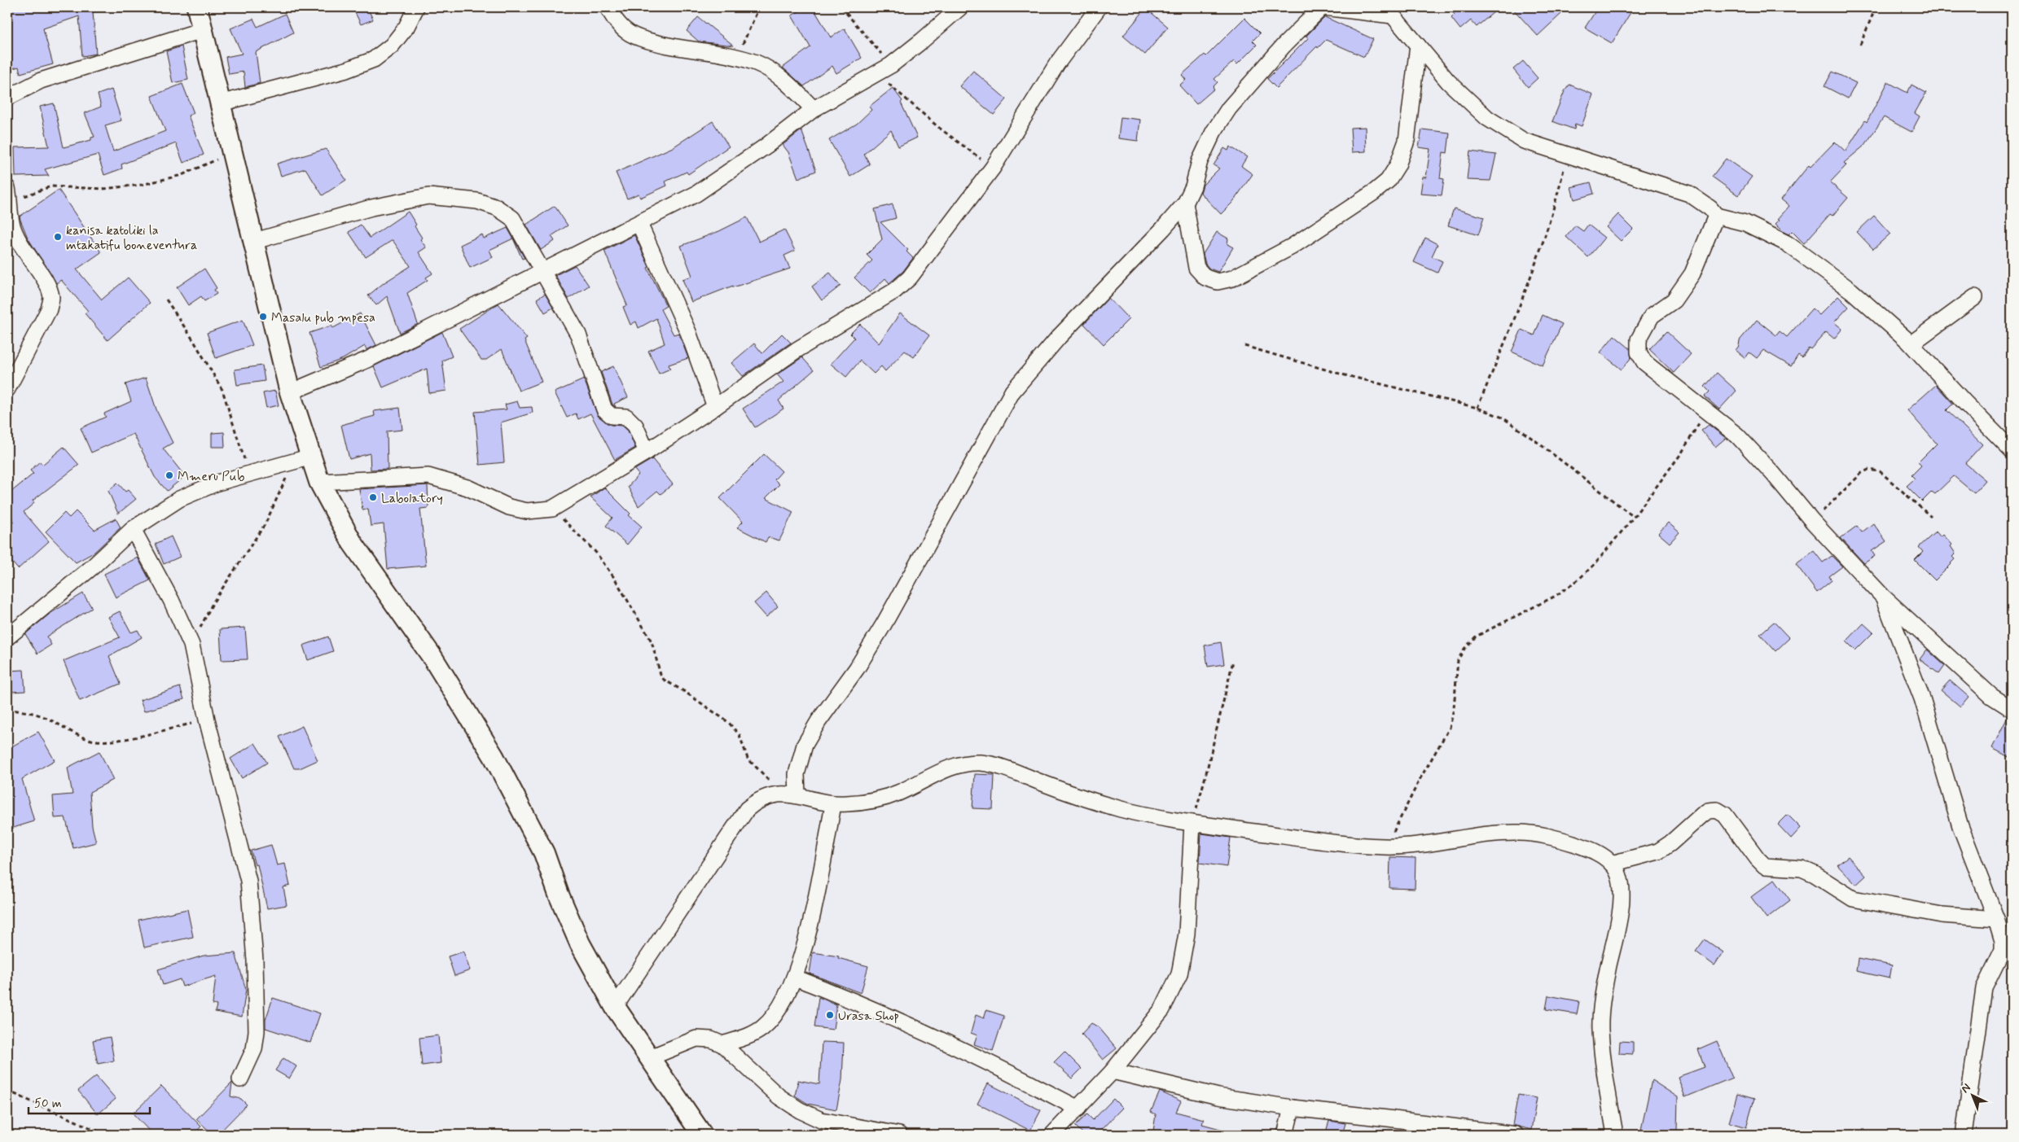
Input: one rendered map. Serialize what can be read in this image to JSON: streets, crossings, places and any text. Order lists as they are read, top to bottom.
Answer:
{
  "places": [
    "kanisa katoliki la mtakatifu boneventura",
    "Masalu pub mpesa",
    "Mmeru Pub",
    "Labolatory",
    "Urasa Shop"
  ],
  "scale_bar": "50 m",
  "north": "top left"
}
